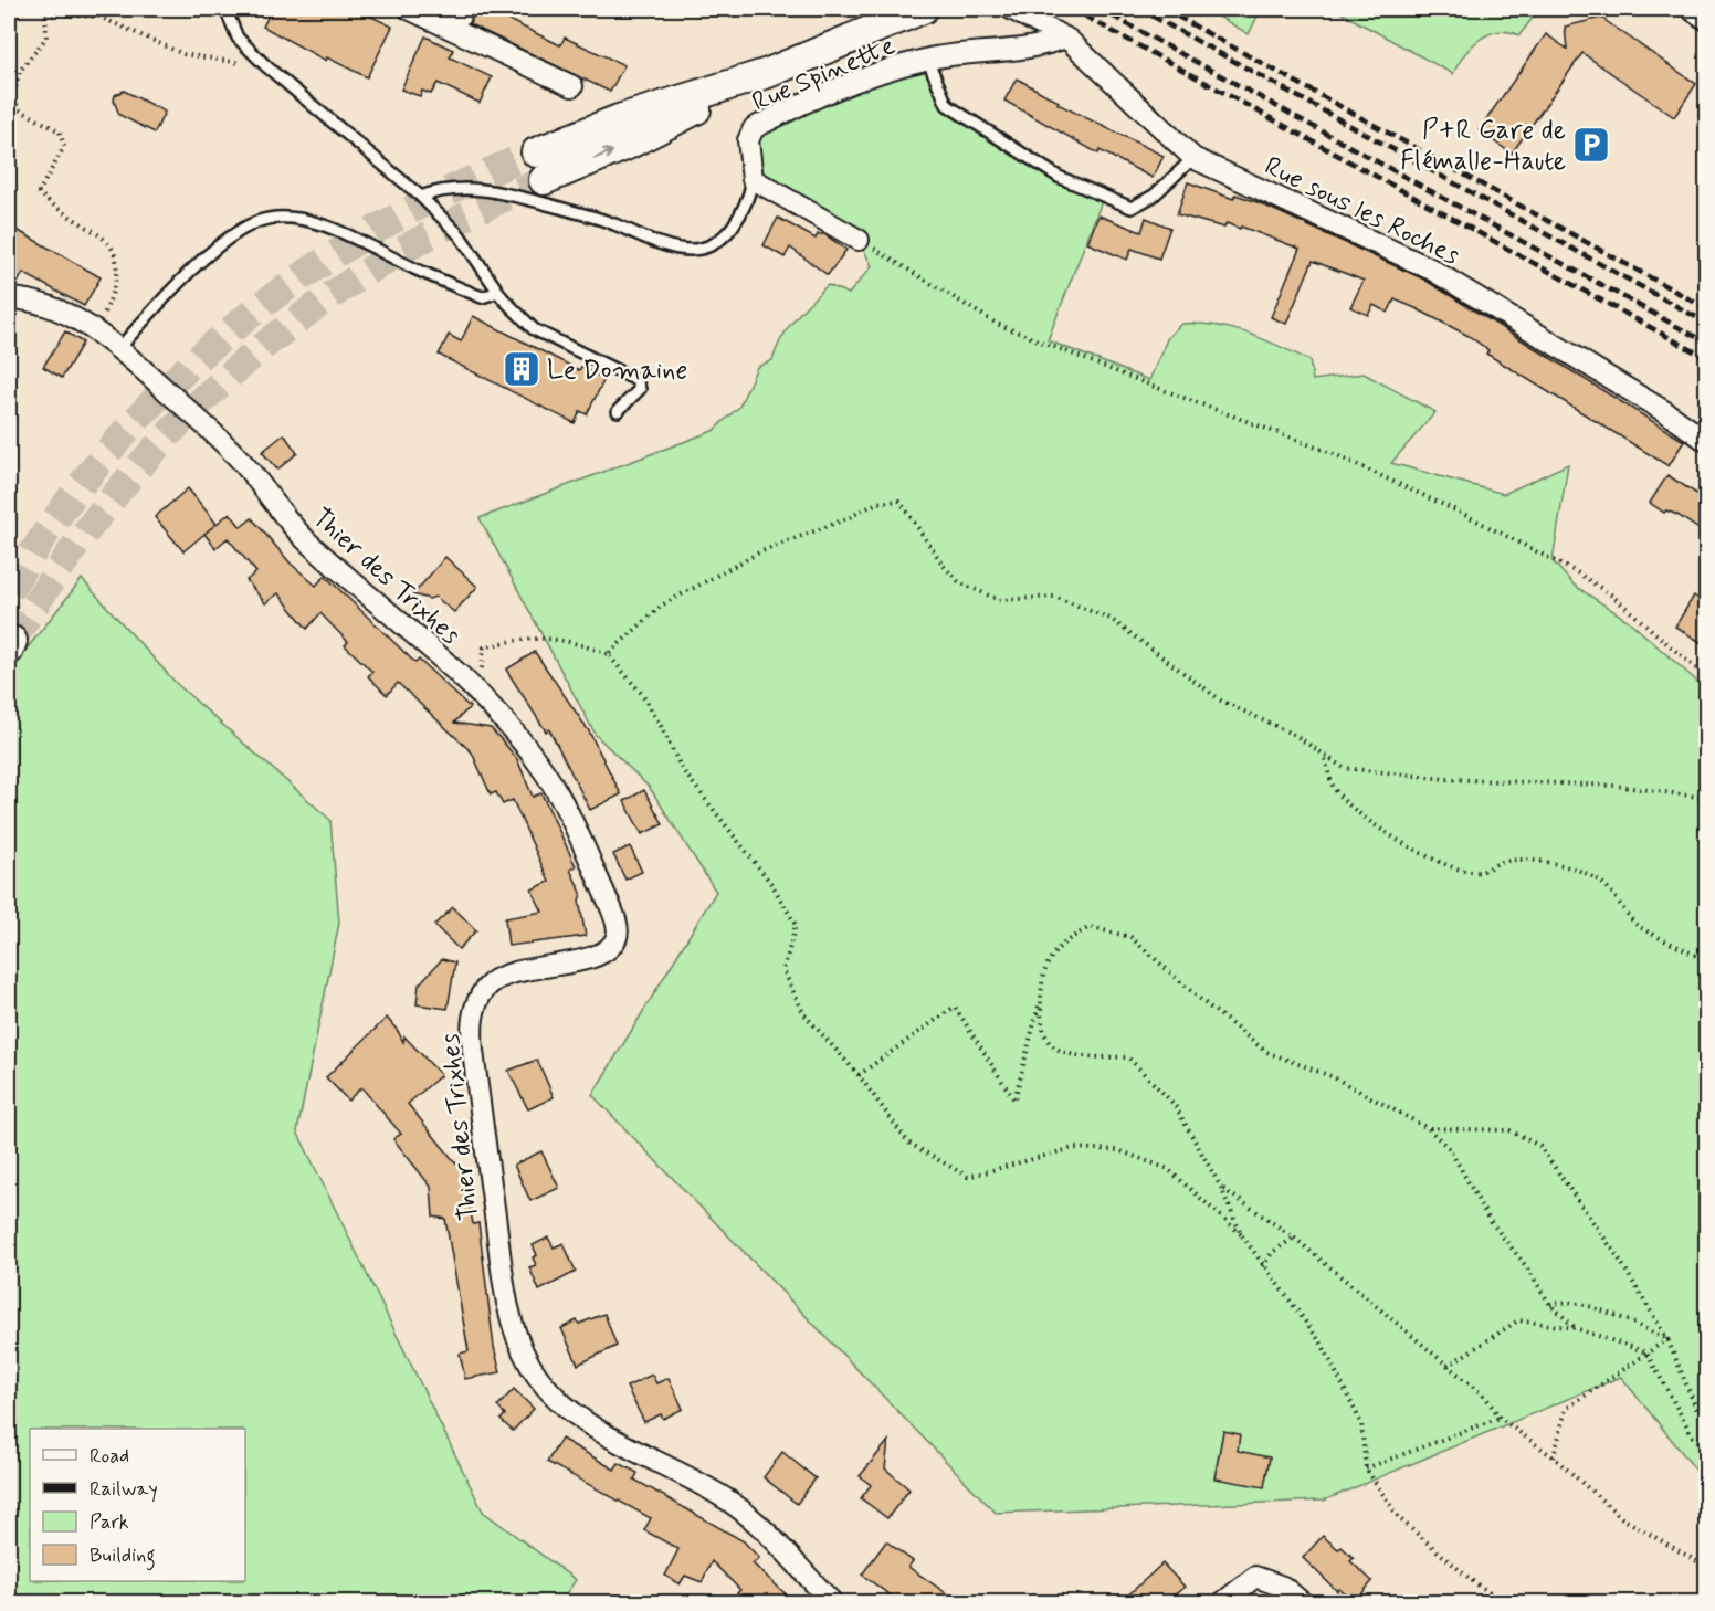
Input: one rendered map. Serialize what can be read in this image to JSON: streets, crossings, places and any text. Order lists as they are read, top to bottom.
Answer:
{
  "streets": {
    "street": ["Rue Spinette", "Rue sous les Roches", "Thier des Trixhes"]
  },
  "crossings": [
    ["Rue Spinette", "Rue sous les Roches"]
  ],
  "places": {
    "parking": ["P+R Gare de Flémalle-Haute"],
    "building": ["Le Domaine"]
  },
  "legend": [
    "Road",
    "Railway",
    "Park",
    "Building"
  ]
}
